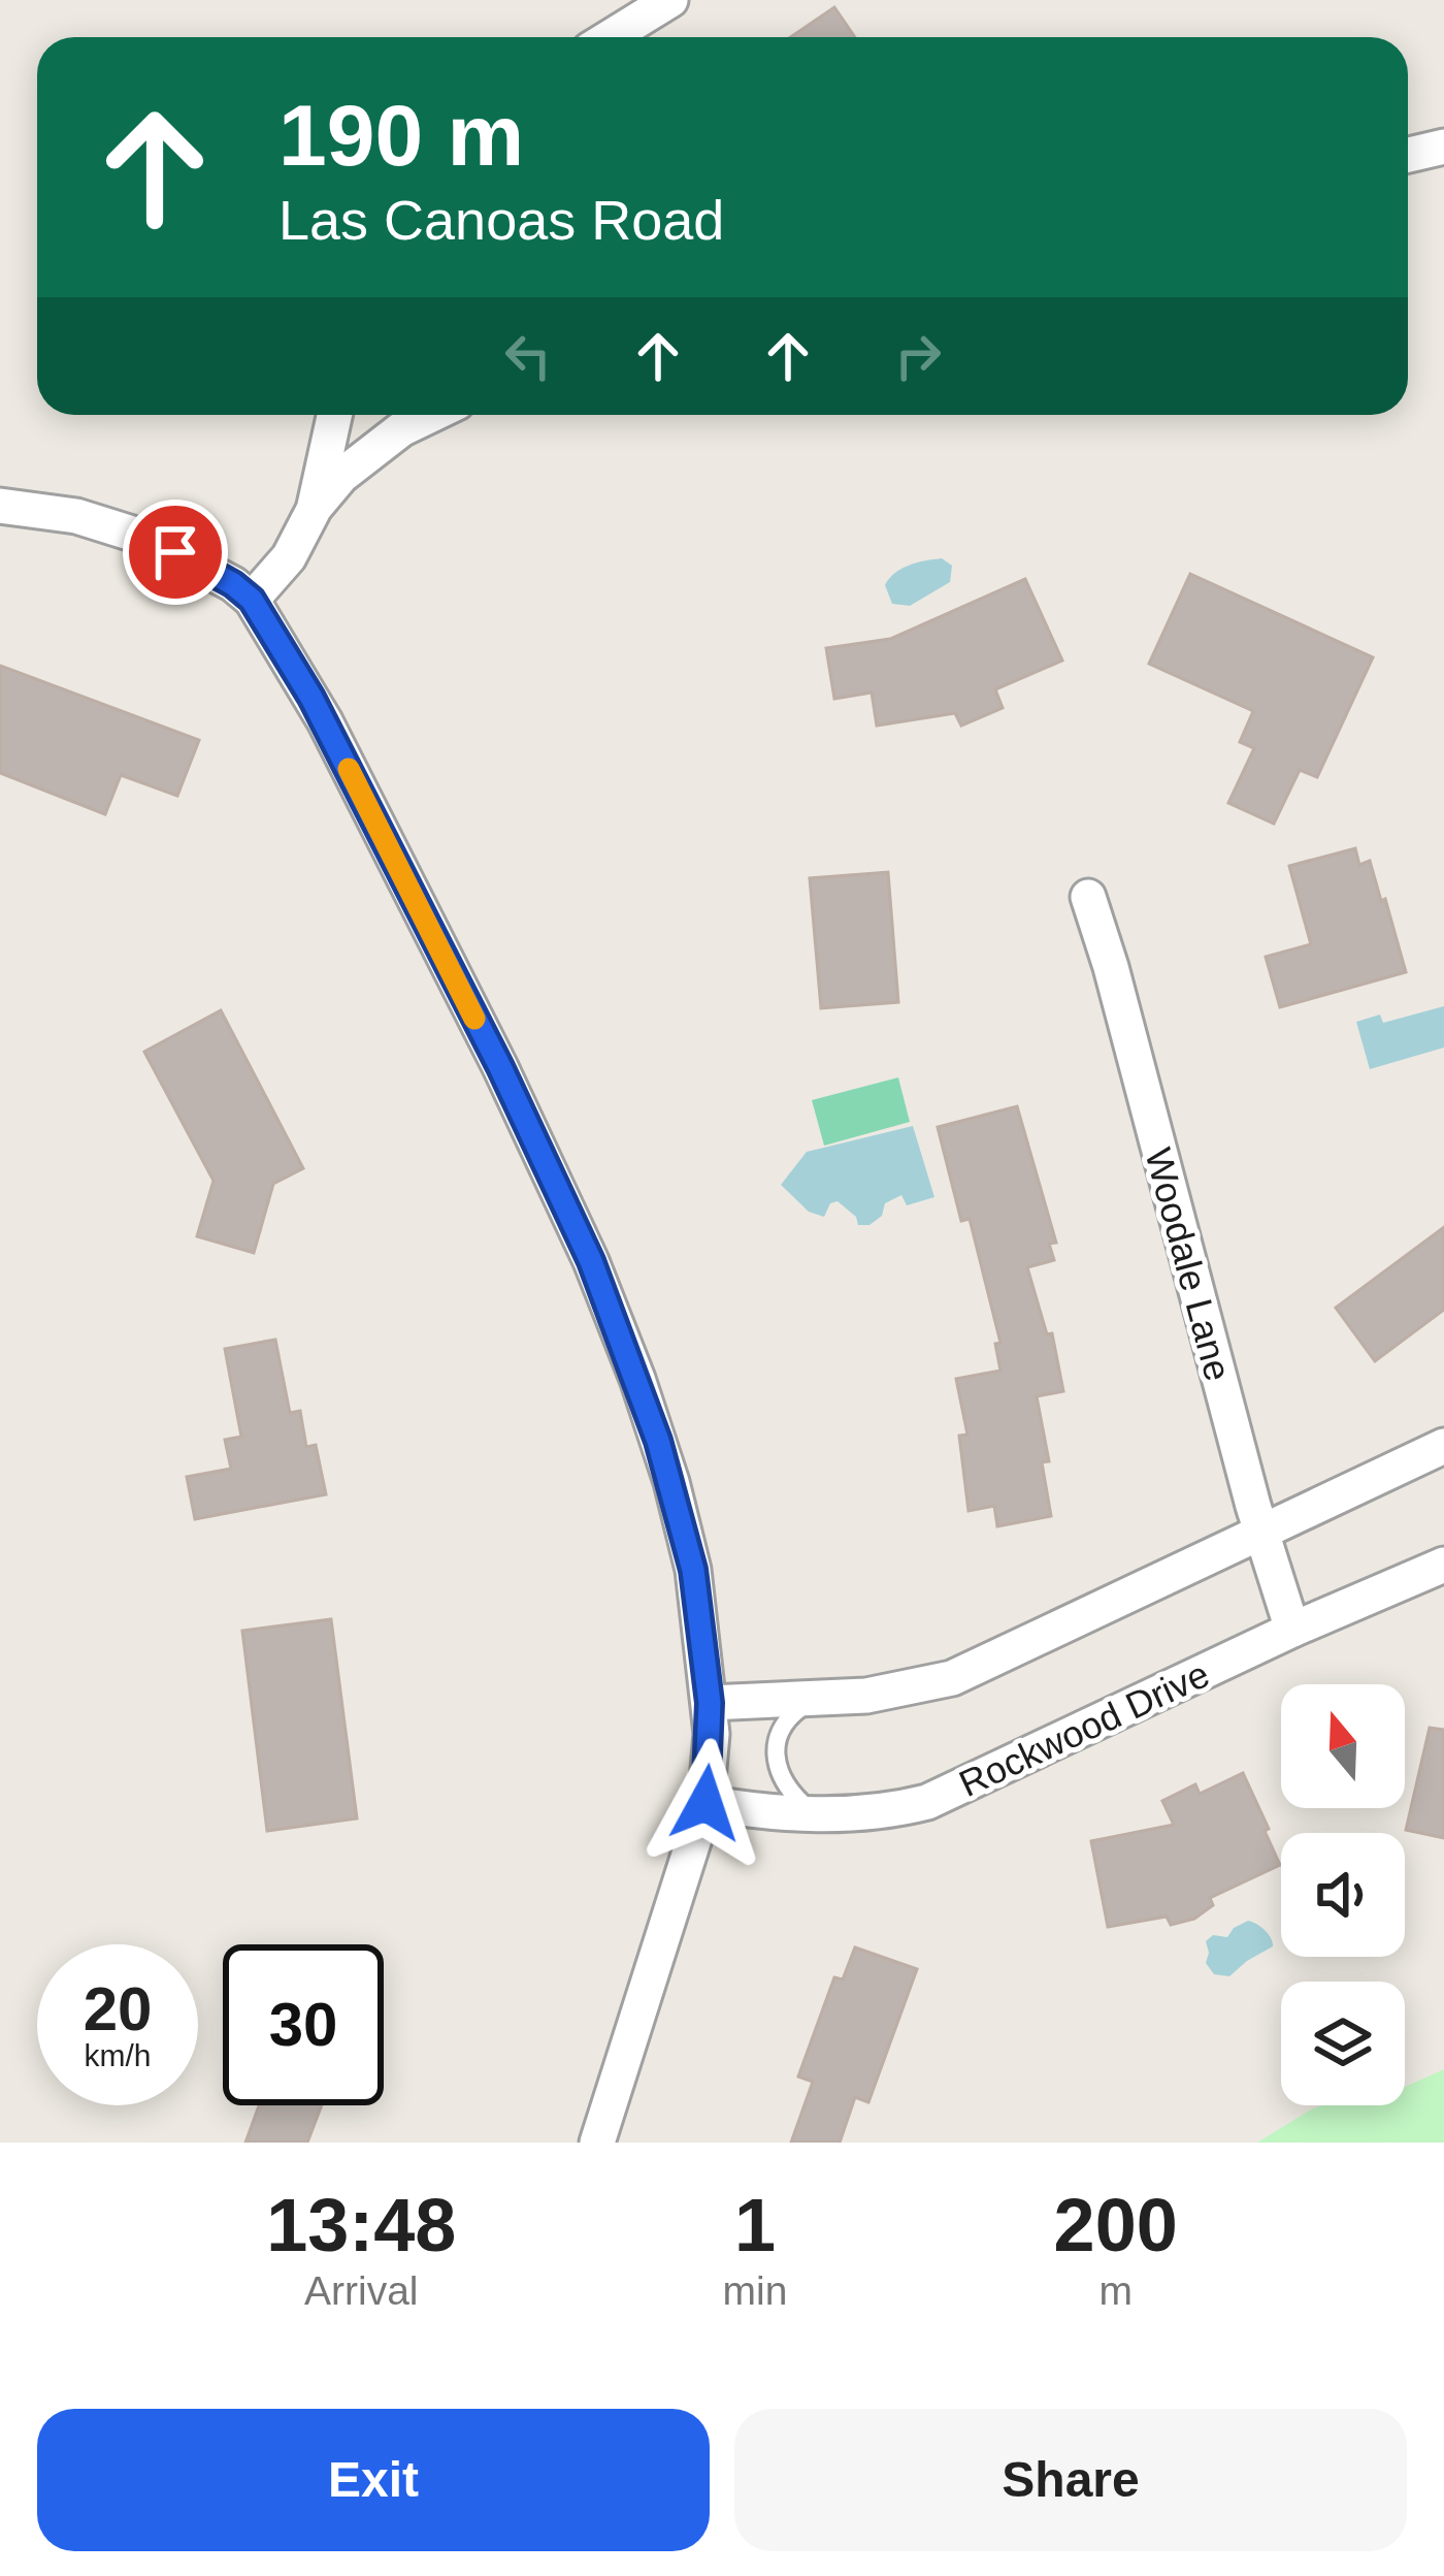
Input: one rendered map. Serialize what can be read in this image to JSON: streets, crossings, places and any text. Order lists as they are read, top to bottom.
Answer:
{
  "streets": {
    "street": ["Woodale Lane", "Rockwood Drive"]
  },
  "crossings": [
    ["Woodale Lane", "Rockwood Drive"]
  ],
  "north": "top",
  "page": {
    "turn": ["190 m", "Las Canoas Road"],
    "speed": "20 km/h",
    "limit": "30",
    "eta": [
      "13:48",
      "Arrival",
      "1",
      "min",
      "200",
      "m"
    ],
    "buttons": ["Exit", "Share"]
  }
}
